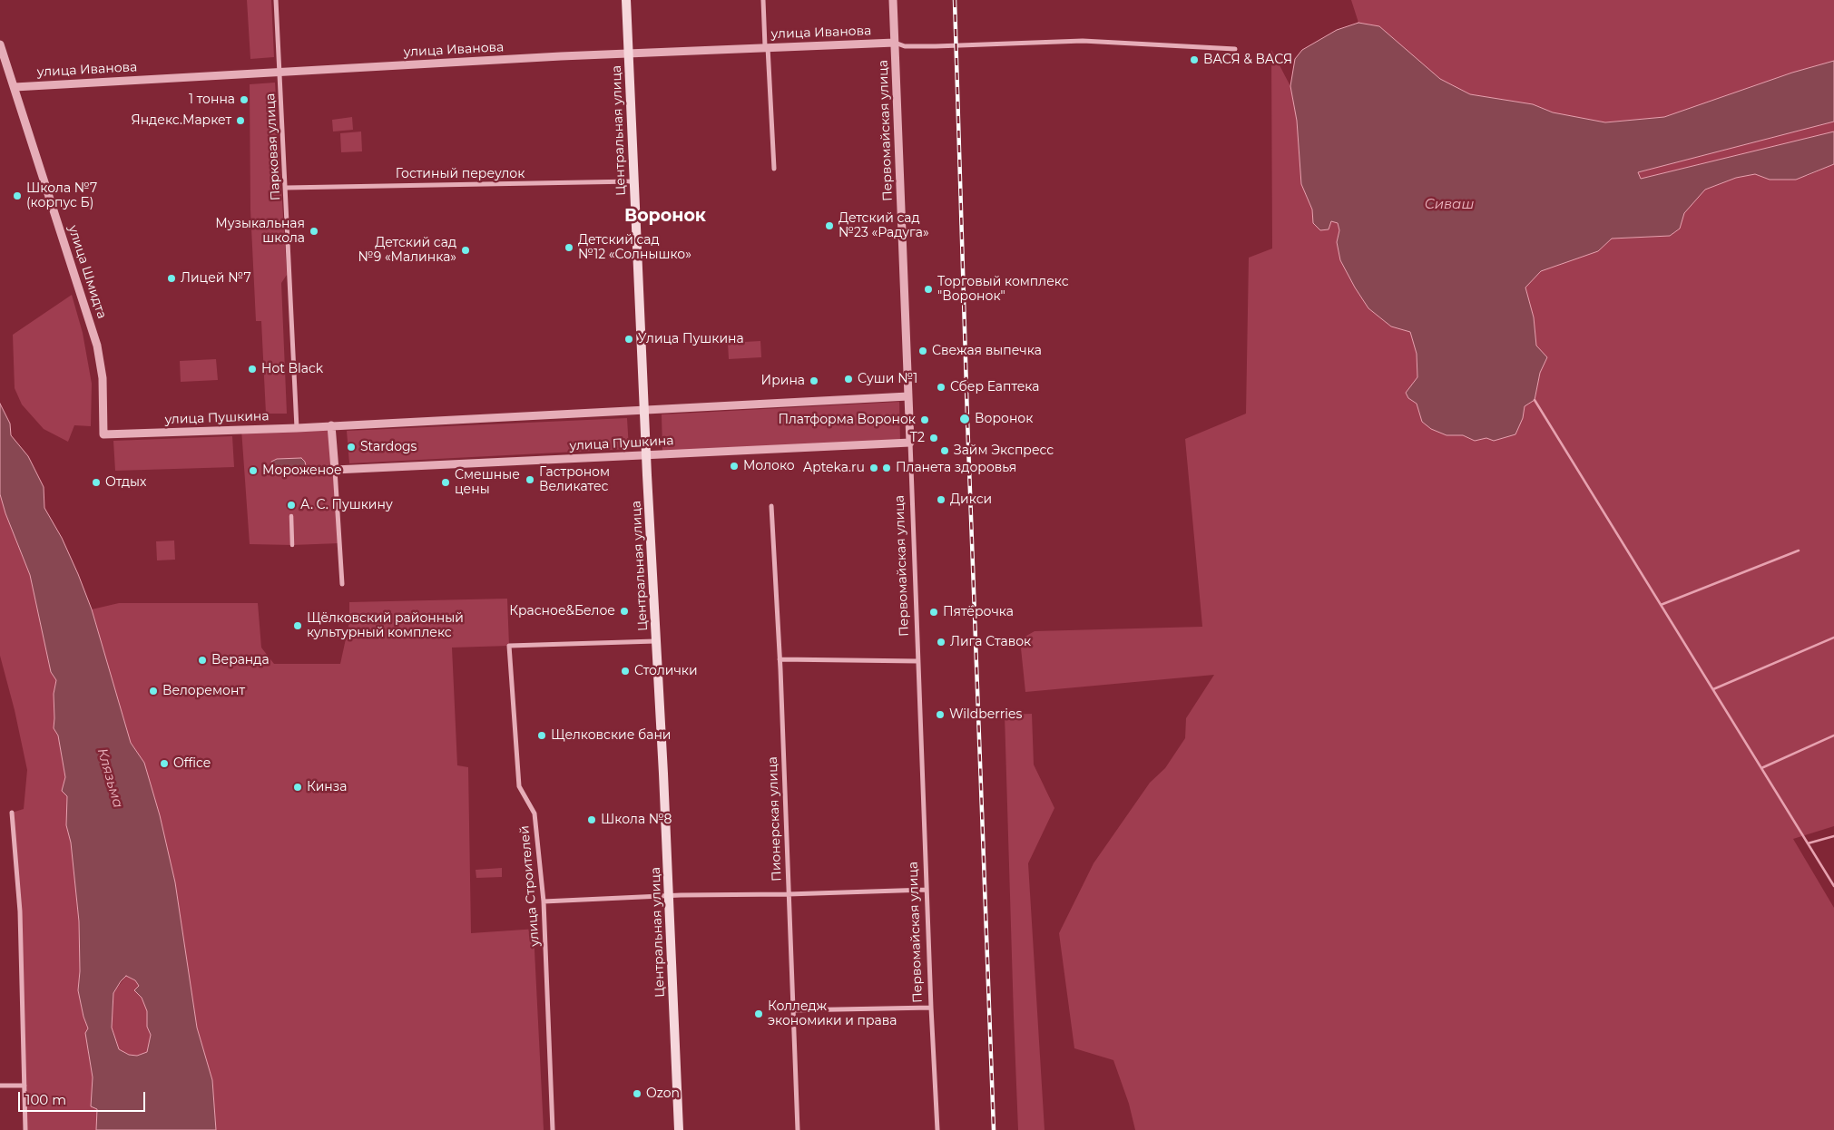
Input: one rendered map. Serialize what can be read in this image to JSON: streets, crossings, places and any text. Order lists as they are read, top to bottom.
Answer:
{
  "streets": {
    "main road": ["Центральная улица"],
    "street": [
      "улица Иванова",
      "Первомайская улица",
      "Парковая улица",
      "Гостиный переулок",
      "улица Шмидта",
      "улица Пушкина",
      "Пионерская улица",
      "улица Строителей"
    ]
  },
  "crossings": [
    ["улица Иванова", "Центральная улица"],
    ["улица Иванова", "Первомайская улица"],
    ["улица Иванова", "Парковая улица"],
    ["улица Иванова", "улица Шмидта"],
    ["Центральная улица", "Гостиный переулок"],
    ["Центральная улица", "улица Пушкина"],
    ["Центральная улица", "улица Строителей"],
    ["Первомайская улица", "улица Пушкина"],
    ["Парковая улица", "Гостиный переулок"],
    ["Парковая улица", "улица Пушкина"],
    ["улица Шмидта", "улица Пушкина"]
  ],
  "districts": ["Воронок"],
  "water": ["Сиваш", "Клязьма"],
  "places": [
    "ВАСЯ & ВАСЯ",
    "1 тонна",
    "Яндекс.Маркет",
    "Школа №7 (корпус Б)",
    "Детский сад №23 «Радуга»",
    "Музыкальная школа",
    "Детский сад №12 «Солнышко»",
    "Детский сад №9 «Малинка»",
    "Лицей №7",
    "Торговый комплекс \"Воронок\"",
    "Улица Пушкина",
    "Свежая выпечка",
    "Hot Black",
    "Суши №1",
    "Ирина",
    "Сбер Еаптека",
    "Воронок",
    "Платформа Воронок",
    "T2",
    "Stardogs",
    "Займ Экспресс",
    "Moлоко",
    "Apteka.ru",
    "Планета здоровья",
    "Мороженое",
    "Гастроном Великатес",
    "Отдых",
    "Смешные цены",
    "Дикси",
    "А. С. Пушкину",
    "Красное&Белое",
    "Пятёрочка",
    "Щёлковский районный культурный комплекс",
    "Лига Ставок",
    "Веранда",
    "Столички",
    "Велоремонт",
    "Wildberries",
    "Щелковские бани",
    "Office",
    "Кинза",
    "Школа №8",
    "Колледж экономики и права",
    "Ozon"
  ],
  "scale_bar": "100 m"
}
